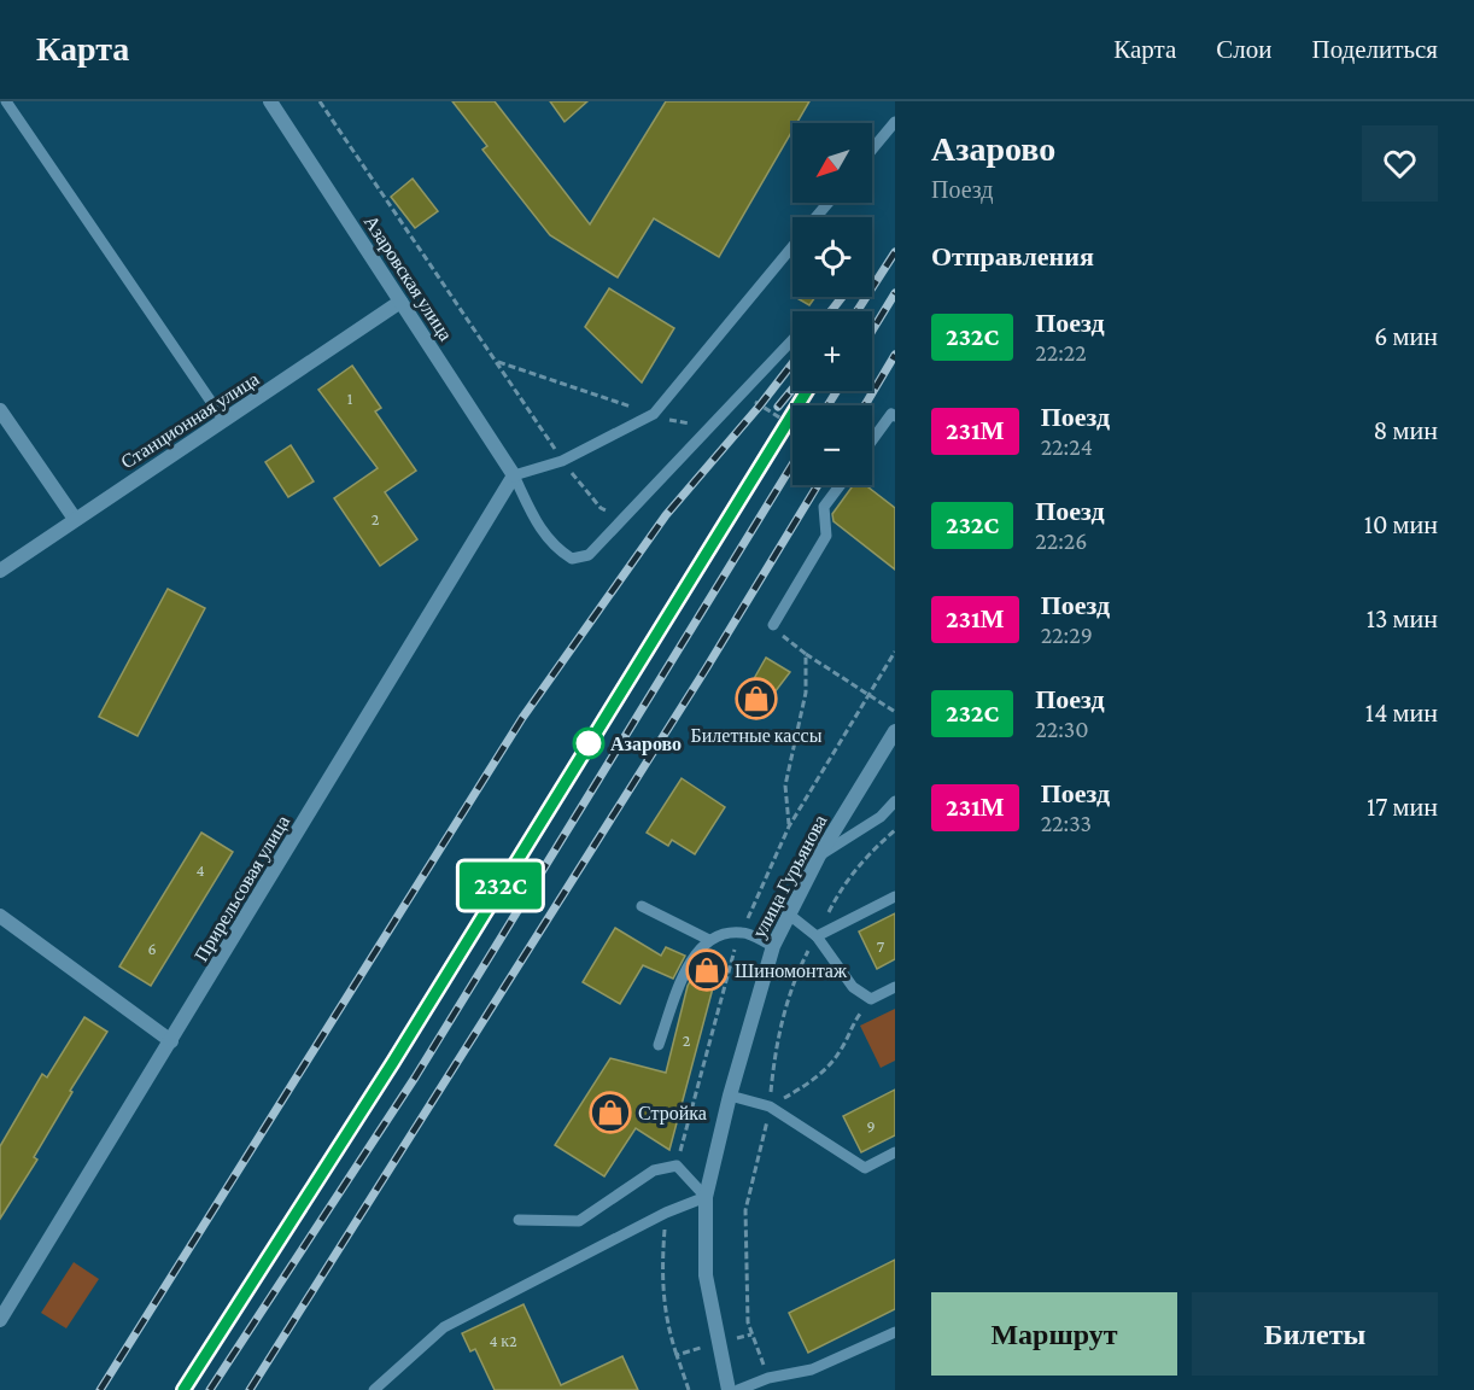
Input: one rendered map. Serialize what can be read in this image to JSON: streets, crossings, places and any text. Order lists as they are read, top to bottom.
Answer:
{
  "streets": {
    "street": [
      "Азаровская улица",
      "Станционная улица",
      "улица Гурьянова",
      "Прирельсовая улица"
    ]
  },
  "crossings": [
    ["Азаровская улица", "Станционная улица"],
    ["Азаровская улица", "Прирельсовая улица"]
  ],
  "places": {
    "shop": ["Билетные кассы", "Шиномонтаж", "Стройка"],
    "other": ["Азарово"]
  },
  "house_numbers": [
    "1",
    "2",
    "4",
    "7",
    "6",
    "2",
    "9",
    "4 к2"
  ],
  "north": "bottom left",
  "page": {
    "header": "Карта",
    "nav": ["Карта", "Слои", "Поделиться"],
    "on_map": "232C",
    "heading": [
      ["Азарово", "Поезд"],
      "Отправления"
    ],
    "map_buttons": ["+", "−"],
    "list": [
      {
        "mark": "232C",
        "name": "Поезд",
        "note": "22:22",
        "value": "6 мин"
      },
      {
        "mark": "231М",
        "name": "Поезд",
        "note": "22:24",
        "value": "8 мин"
      },
      {
        "mark": "232C",
        "name": "Поезд",
        "note": "22:26",
        "value": "10 мин"
      },
      {
        "mark": "231М",
        "name": "Поезд",
        "note": "22:29",
        "value": "13 мин"
      },
      {
        "mark": "232C",
        "name": "Поезд",
        "note": "22:30",
        "value": "14 мин"
      },
      {
        "mark": "231М",
        "name": "Поезд",
        "note": "22:33",
        "value": "17 мин"
      }
    ],
    "buttons": ["Маршрут", "Билеты"]
  }
}
